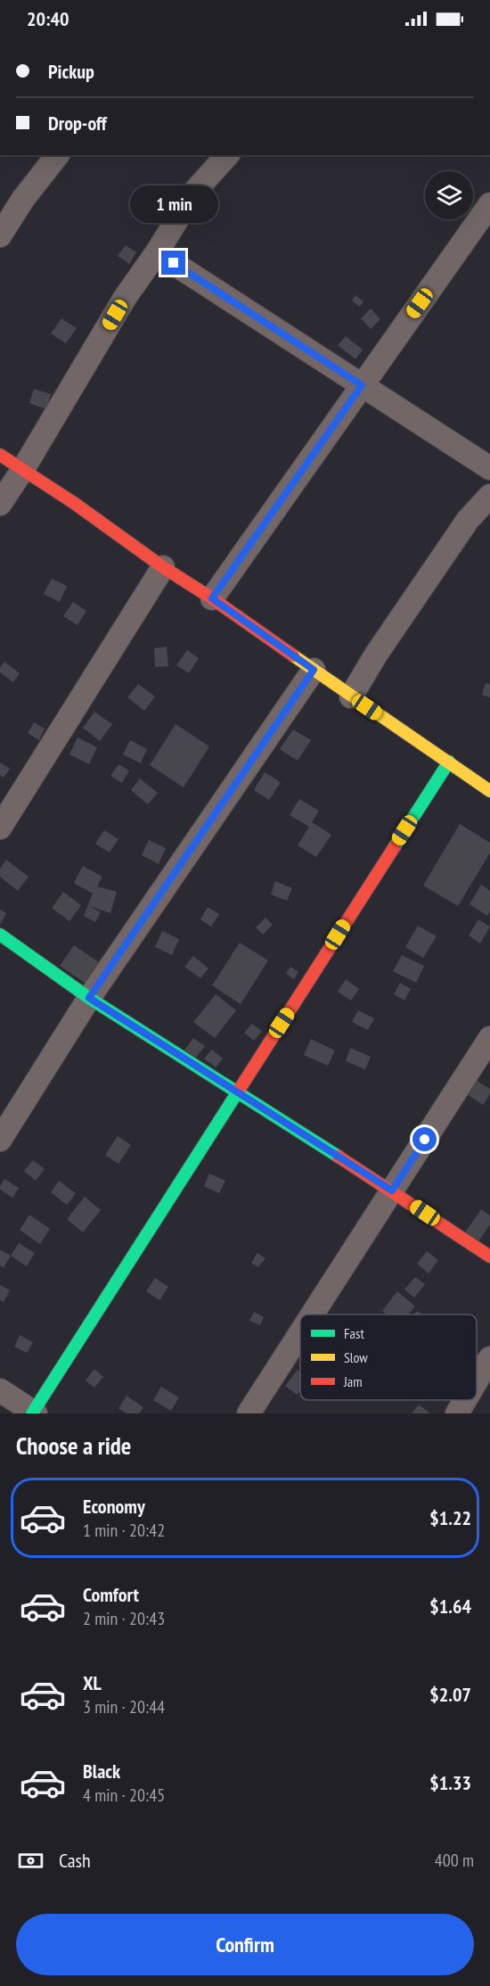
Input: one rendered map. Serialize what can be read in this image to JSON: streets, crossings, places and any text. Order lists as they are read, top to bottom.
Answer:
{
  "legend": ["Fast", "Slow", "Jam"],
  "page": {
    "status": "20:40",
    "banner": ["Pickup", "Drop-off"],
    "bubble": "1 min",
    "heading": "Choose a ride",
    "list": [
      {
        "name": "Economy",
        "note": "1 min · 20:42",
        "value": "$1.22"
      },
      {
        "name": "Comfort",
        "note": "2 min · 20:43",
        "value": "$1.64"
      },
      {
        "name": "XL",
        "note": "3 min · 20:44",
        "value": "$2.07"
      },
      {
        "name": "Black",
        "note": "4 min · 20:45",
        "value": "$1.33"
      }
    ],
    "pay": ["Cash", "400 m"],
    "buttons": "Confirm"
  }
}
